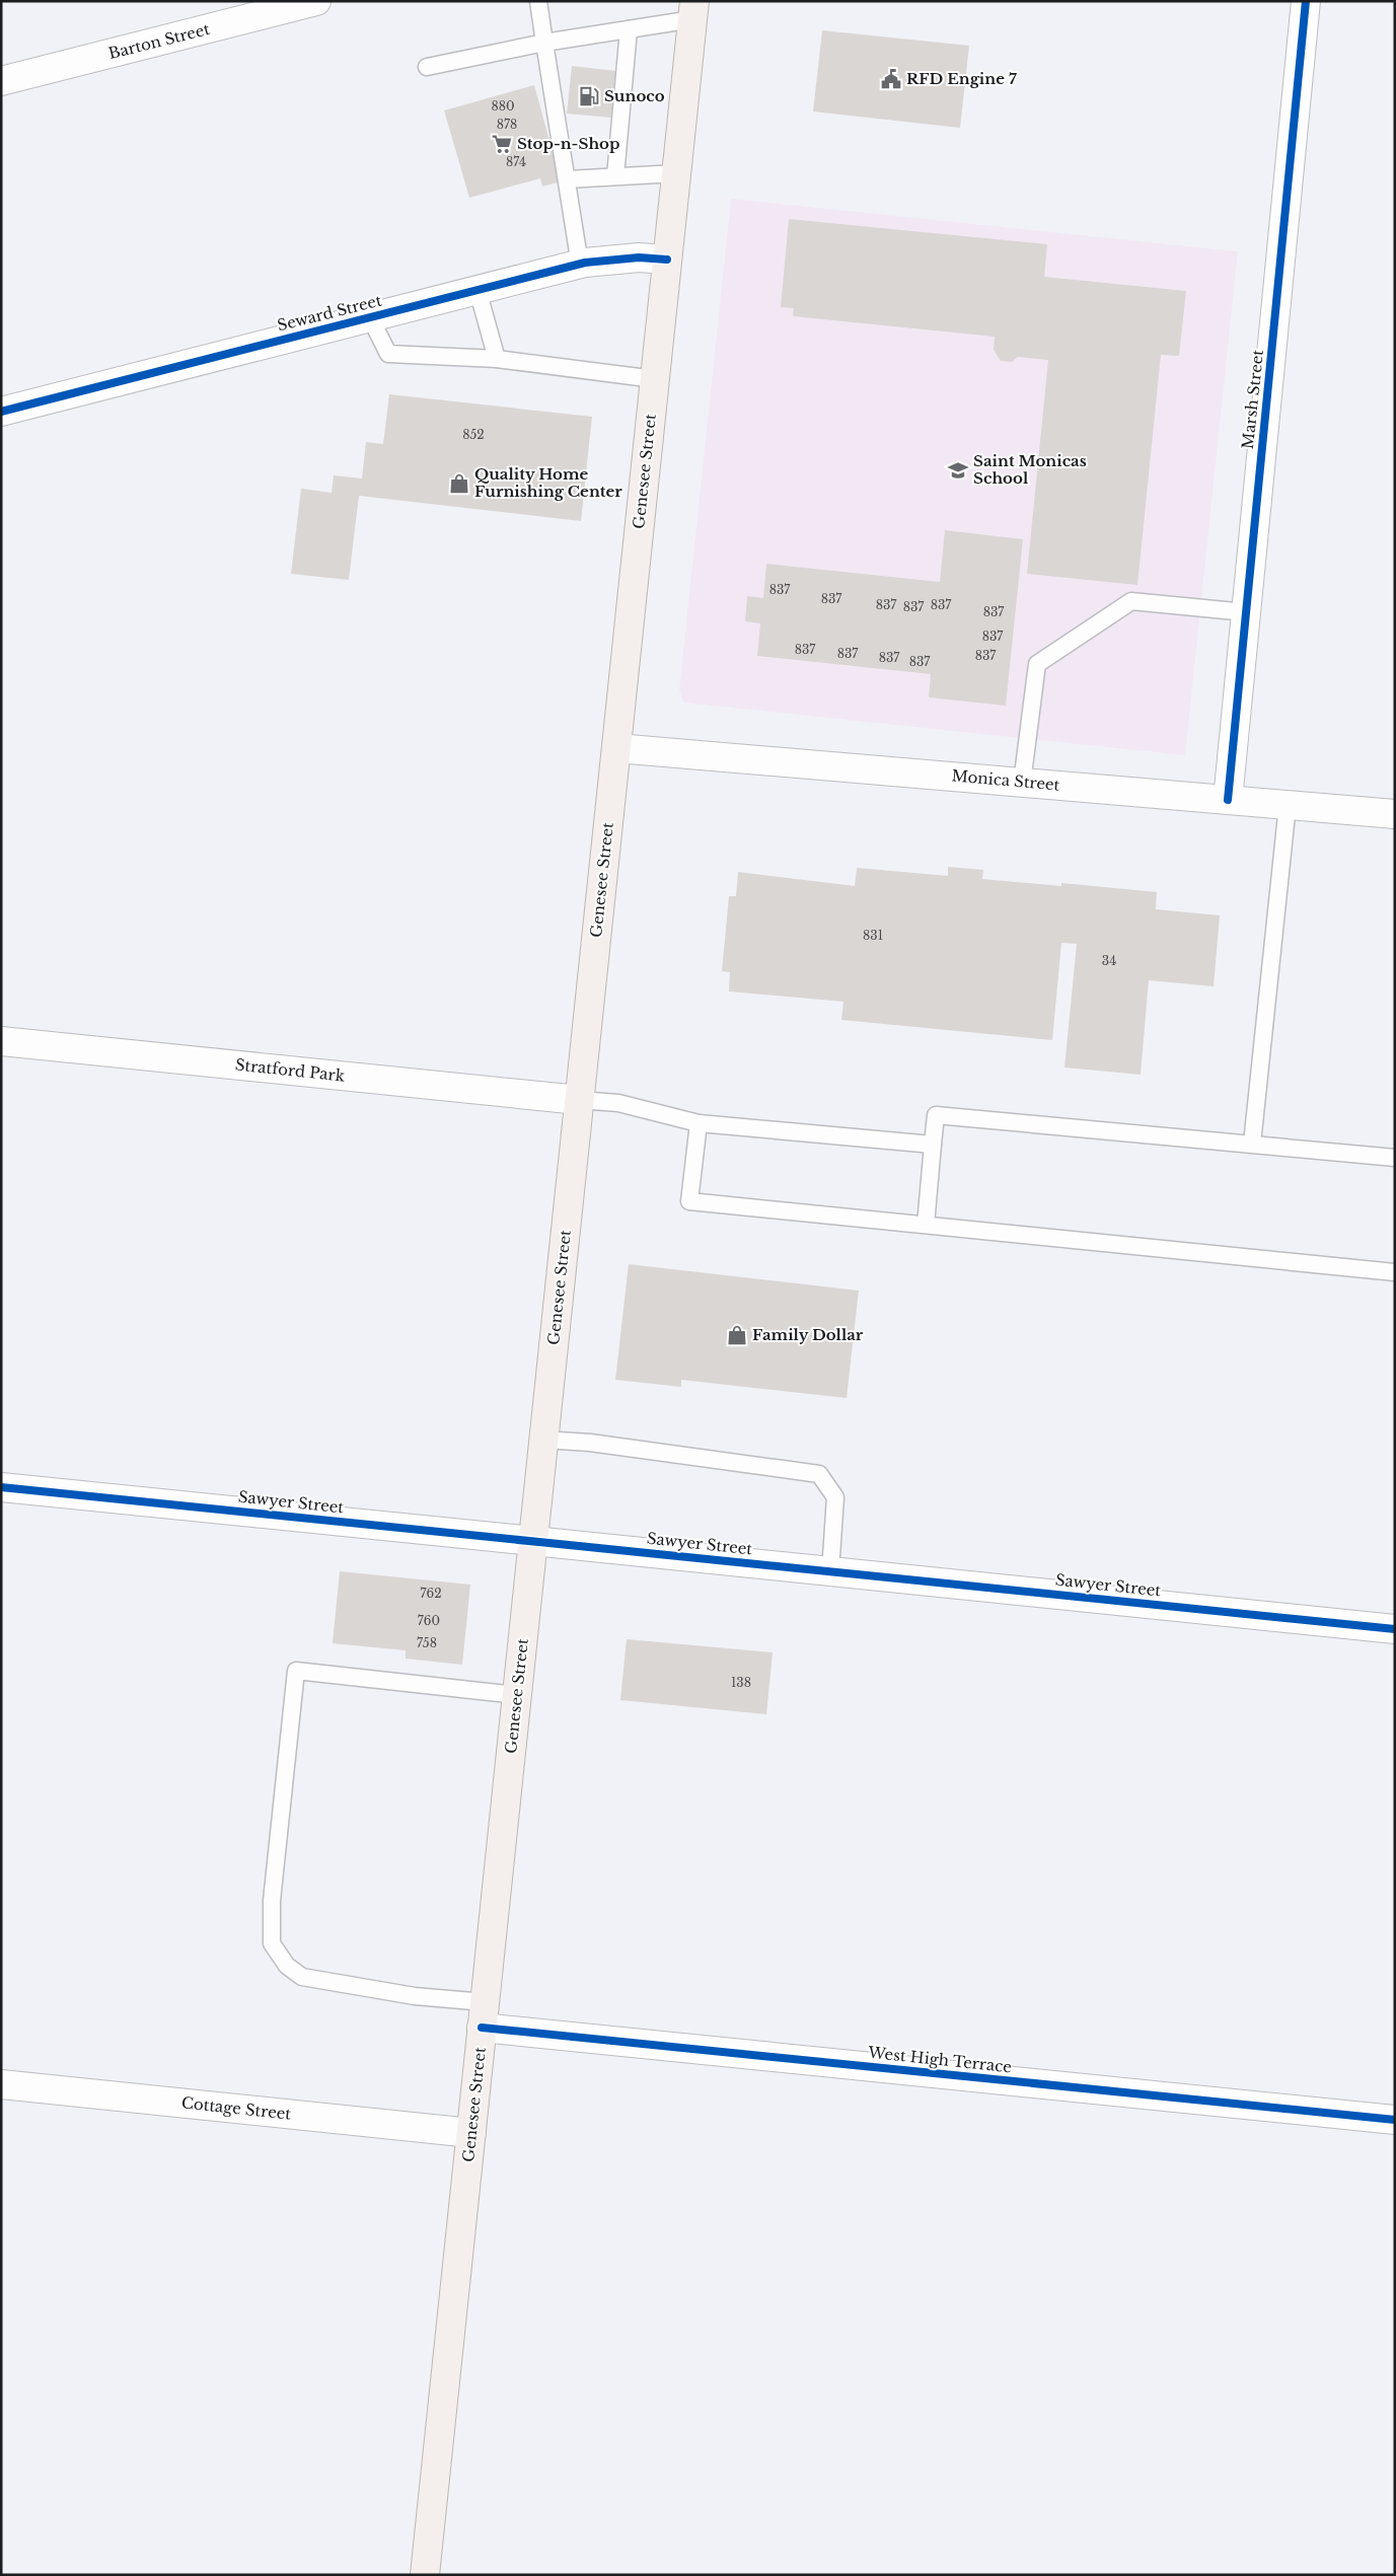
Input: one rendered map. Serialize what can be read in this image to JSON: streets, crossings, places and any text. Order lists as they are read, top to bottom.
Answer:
{
  "streets": {
    "main road": ["Genesee Street"],
    "street": [
      "Barton Street",
      "Seward Street",
      "Marsh Street",
      "Monica Street",
      "Stratford Park",
      "Sawyer Street",
      "West High Terrace",
      "Cottage Street"
    ]
  },
  "crossings": [
    ["Seward Street", "Genesee Street"],
    ["Marsh Street", "Monica Street"],
    ["Genesee Street", "Monica Street"],
    ["Genesee Street", "Stratford Park"],
    ["Genesee Street", "Sawyer Street"],
    ["Genesee Street", "West High Terrace"],
    ["Genesee Street", "Cottage Street"]
  ],
  "places": {
    "public building": ["RFD Engine 7"],
    "fuel station": ["Sunoco"],
    "supermarket": ["Stop-n-Shop"],
    "school or university": ["Saint Monicas School"],
    "shop": ["Quality Home Furnishing Center", "Family Dollar"]
  },
  "house_numbers": [
    "880",
    "878",
    "874",
    "852",
    "837",
    "837",
    "837",
    "837",
    "837",
    "837",
    "837",
    "837",
    "837",
    "837",
    "837",
    "837",
    "831",
    "34",
    "762",
    "760",
    "758",
    "138"
  ]
}
